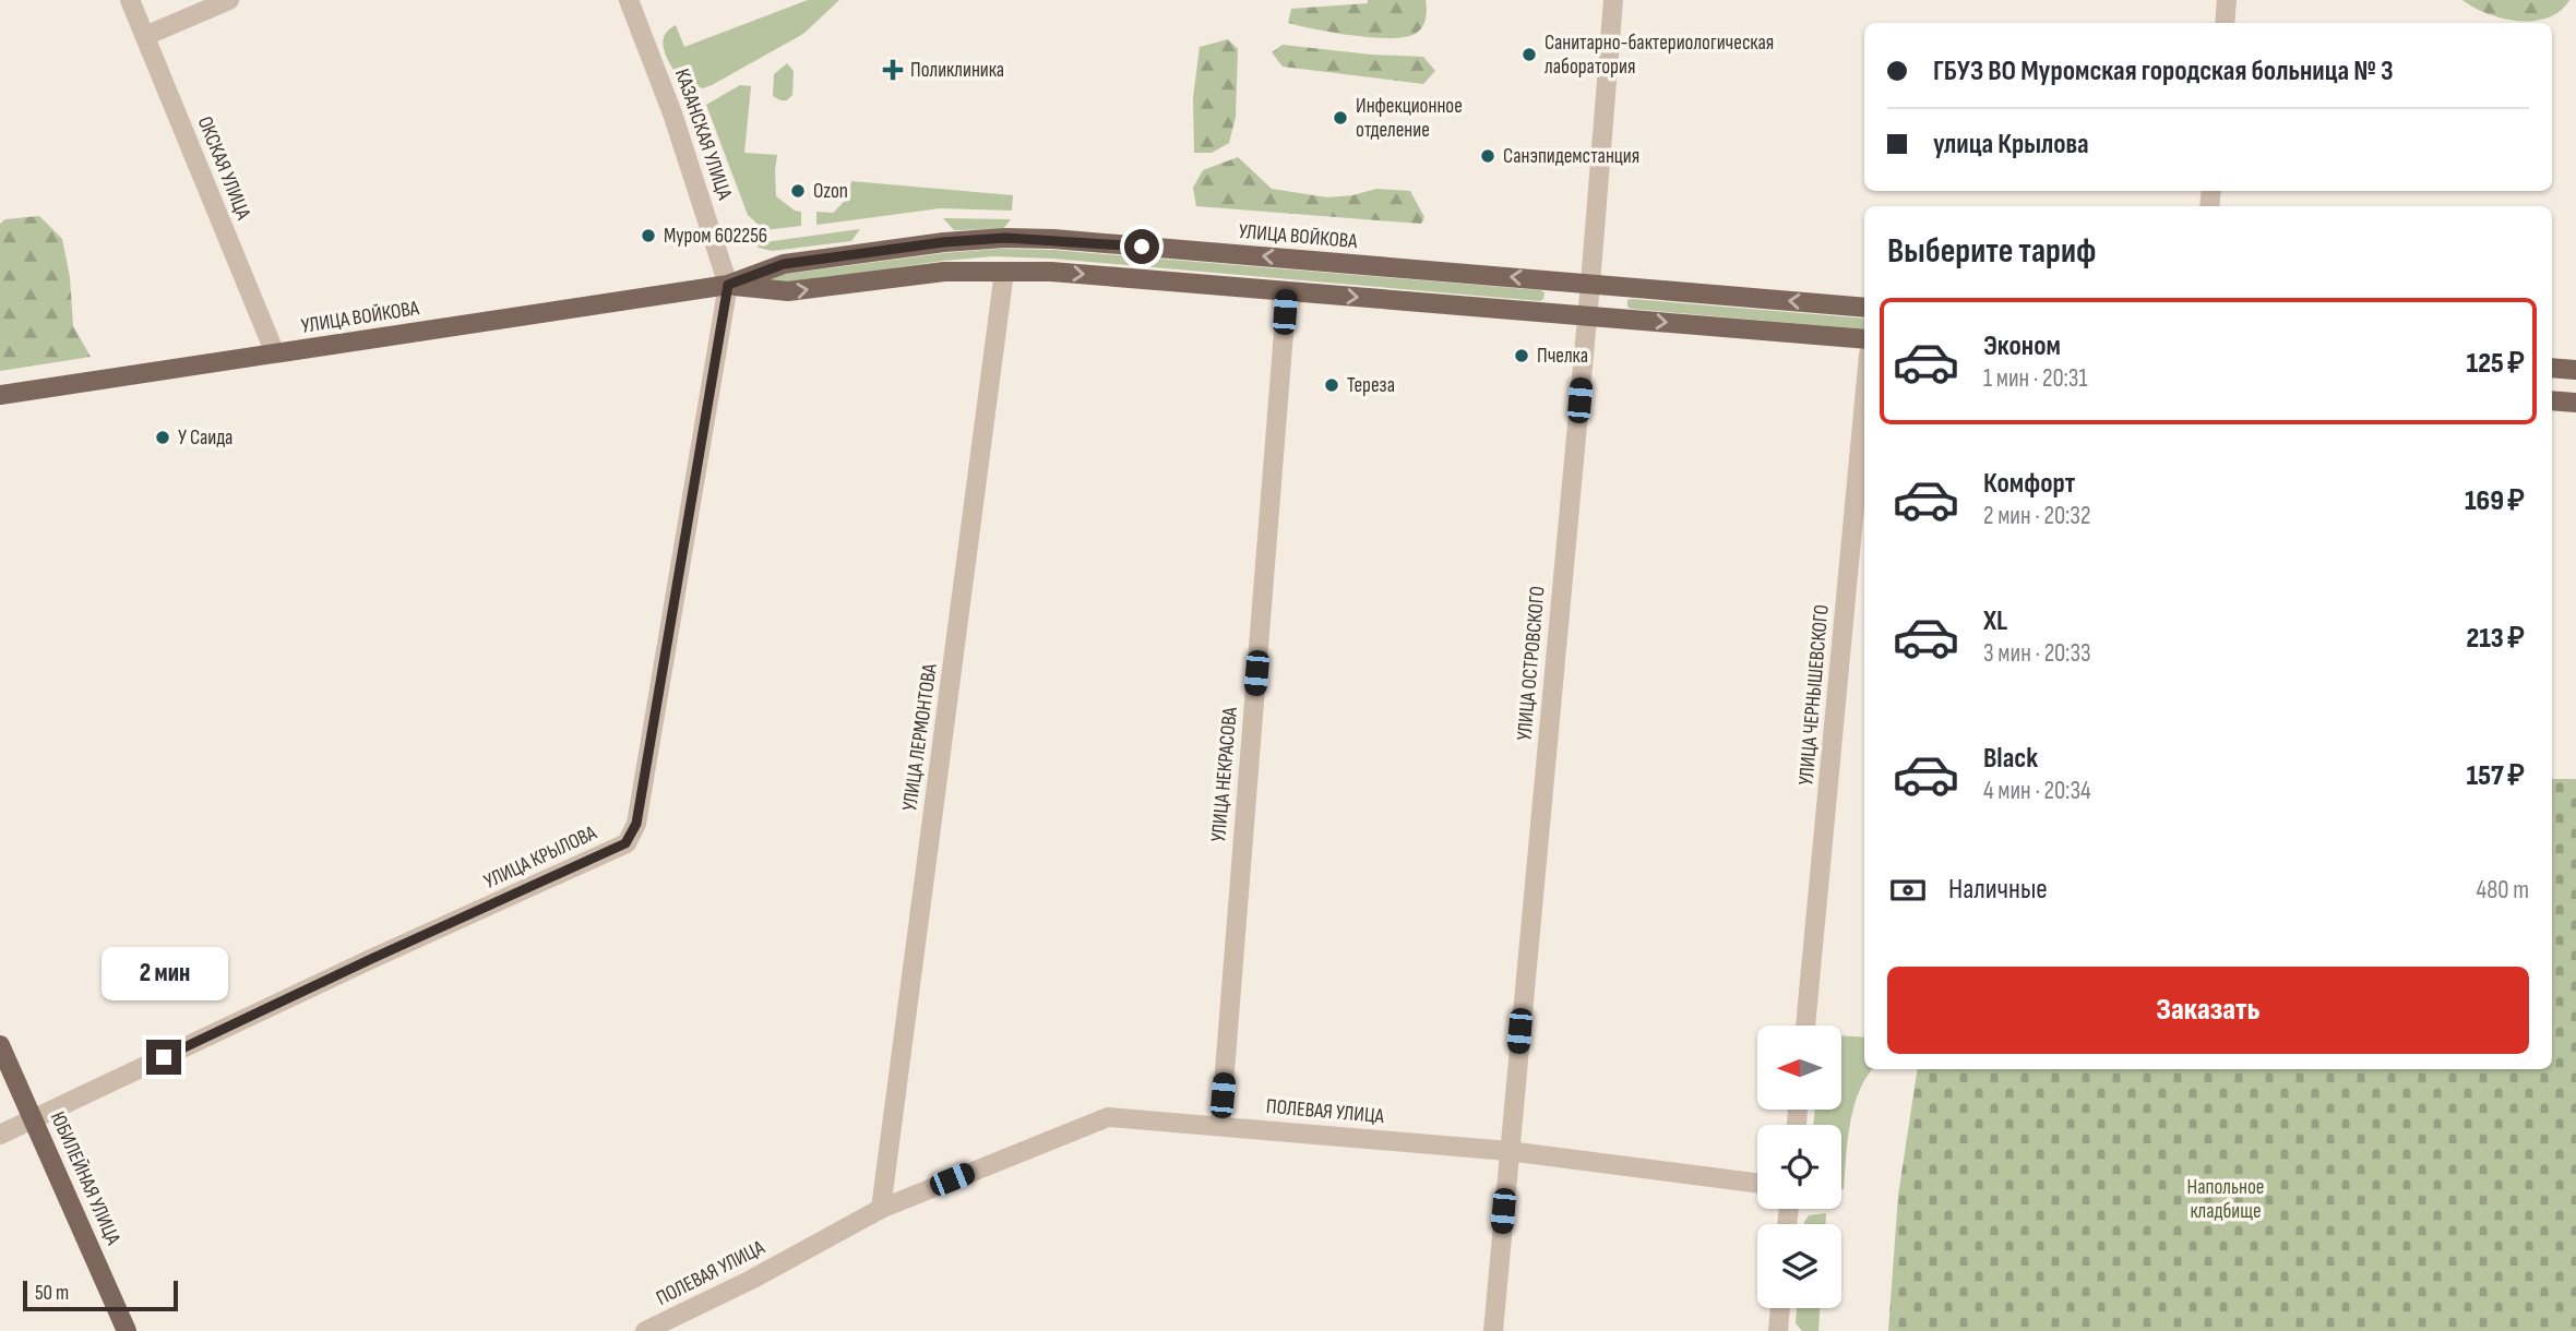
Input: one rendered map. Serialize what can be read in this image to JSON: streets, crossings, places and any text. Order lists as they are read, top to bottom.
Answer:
{
  "streets": {
    "main road": ["УЛИЦА ВОЙКОВА", "ЮБИЛЕЙНАЯ УЛИЦА"],
    "street": [
      "КАЗАНСКАЯ УЛИЦА",
      "ОКСКАЯ УЛИЦА",
      "УЛИЦА ОСТРОВСКОГО",
      "УЛИЦА ЧЕРНЫШЕВСКОГО",
      "УЛИЦА ЛЕРМОНТОВА",
      "УЛИЦА НЕКРАСОВА",
      "УЛИЦА КРЫЛОВА",
      "ПОЛЕВАЯ УЛИЦА"
    ]
  },
  "crossings": [
    ["КАЗАНСКАЯ УЛИЦА", "УЛИЦА ВОЙКОВА"],
    ["КАЗАНСКАЯ УЛИЦА", "УЛИЦА КРЫЛОВА"],
    ["ОКСКАЯ УЛИЦА", "УЛИЦА ВОЙКОВА"],
    ["УЛИЦА ВОЙКОВА", "УЛИЦА ОСТРОВСКОГО"],
    ["УЛИЦА ВОЙКОВА", "УЛИЦА ЛЕРМОНТОВА"],
    ["УЛИЦА ВОЙКОВА", "УЛИЦА НЕКРАСОВА"],
    ["УЛИЦА ВОЙКОВА", "УЛИЦА КРЫЛОВА"],
    ["УЛИЦА ОСТРОВСКОГО", "ПОЛЕВАЯ УЛИЦА"],
    ["УЛИЦА ЛЕРМОНТОВА", "ПОЛЕВАЯ УЛИЦА"],
    ["УЛИЦА НЕКРАСОВА", "ПОЛЕВАЯ УЛИЦА"],
    ["УЛИЦА КРЫЛОВА", "ЮБИЛЕЙНАЯ УЛИЦА"]
  ],
  "parks": ["Напольное кладбище"],
  "places": {
    "other": [
      "Санитарно-бактериологическая лаборатория",
      "Инфекционное отделение",
      "Cанэпидемстанция",
      "Ozon",
      "Муром 602256",
      "Пчелка",
      "Тереза",
      "У Саида"
    ],
    "health": ["Поликлиника"]
  },
  "scale_bar": "50 m",
  "north": "left",
  "page": {
    "banner": ["ГБУЗ ВО Муромская городская больница № 3", "улица Крылова"],
    "heading": "Выберите тариф",
    "list": [
      {
        "name": "Эконом",
        "note": "1 мин · 20:31",
        "value": "125 ₽"
      },
      {
        "name": "Комфорт",
        "note": "2 мин · 20:32",
        "value": "169 ₽"
      },
      {
        "name": "XL",
        "note": "3 мин · 20:33",
        "value": "213 ₽"
      },
      {
        "name": "Black",
        "note": "4 мин · 20:34",
        "value": "157 ₽"
      }
    ],
    "pay": ["Наличные", "480 m"],
    "bubble": "2 мин",
    "buttons": "Заказать",
    "scale": "50 m"
  }
}
